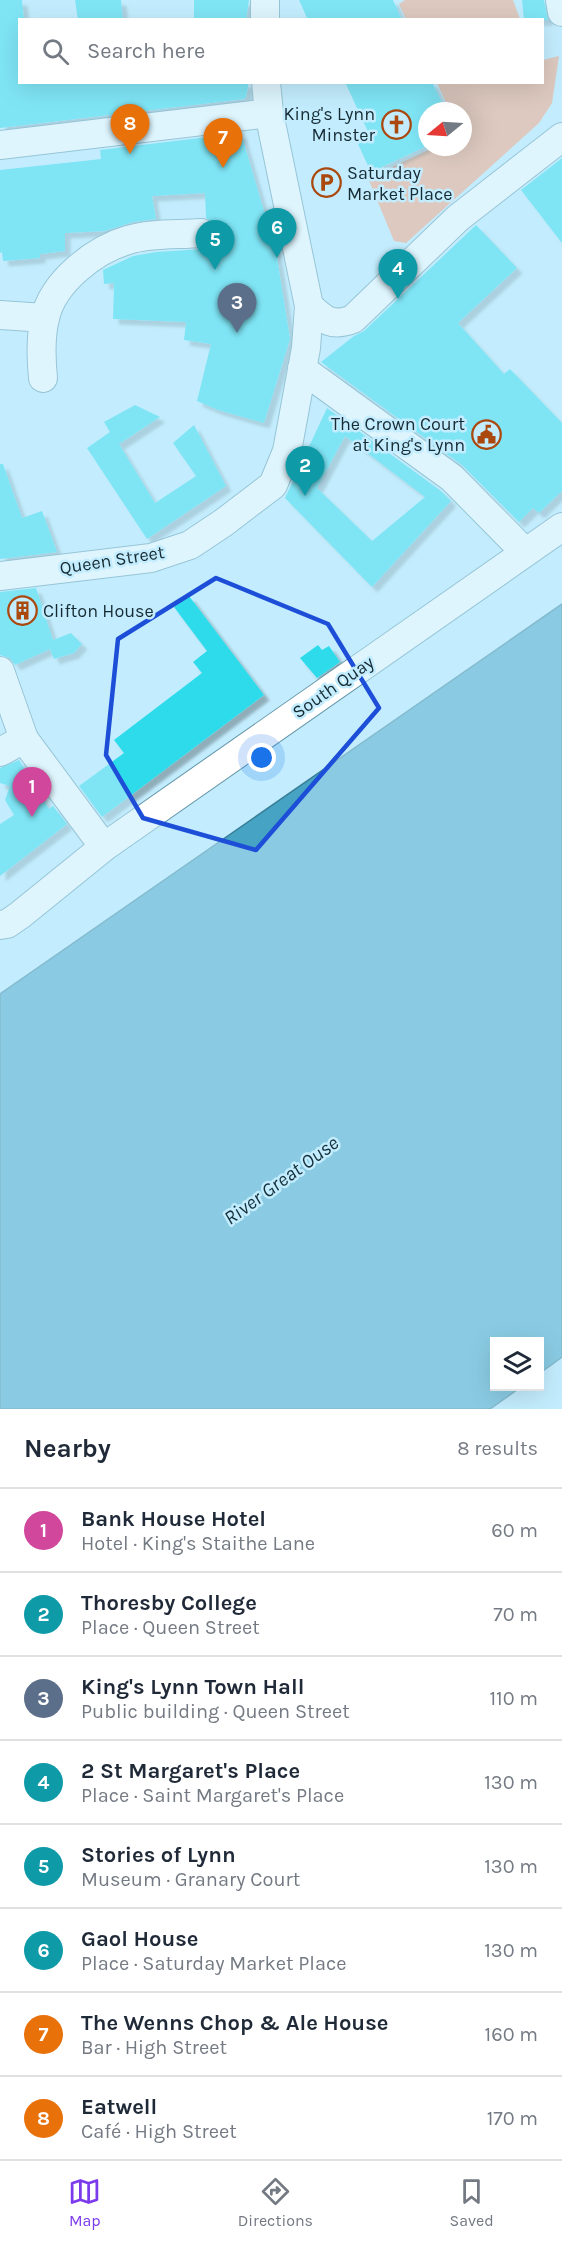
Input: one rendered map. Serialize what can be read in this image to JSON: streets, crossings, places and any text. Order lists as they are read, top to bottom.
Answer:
{
  "streets": {
    "street": ["Queen Street", "South Quay"]
  },
  "water": ["River Great Ouse"],
  "places": {
    "church": ["King's Lynn Minster"],
    "parking": ["Saturday Market Place"],
    "public building": ["The Crown Court at King's Lynn"],
    "building": ["Clifton House"]
  },
  "north": "left",
  "page": {
    "search": "Search here",
    "pins": [
      "8",
      "7",
      "6",
      "5",
      "4",
      "3",
      "2",
      "1"
    ],
    "heading": ["Nearby", "8 results"],
    "list": [
      {
        "mark": "1",
        "name": "Bank House Hotel",
        "note": "Hotel · King's Staithe Lane",
        "value": "60 m"
      },
      {
        "mark": "2",
        "name": "Thoresby College",
        "note": "Place · Queen Street",
        "value": "70 m"
      },
      {
        "mark": "3",
        "name": "King's Lynn Town Hall",
        "note": "Public building · Queen Street",
        "value": "110 m"
      },
      {
        "mark": "4",
        "name": "2 St Margaret's Place",
        "note": "Place · Saint Margaret's Place",
        "value": "130 m"
      },
      {
        "mark": "5",
        "name": "Stories of Lynn",
        "note": "Museum · Granary Court",
        "value": "130 m"
      },
      {
        "mark": "6",
        "name": "Gaol House",
        "note": "Place · Saturday Market Place",
        "value": "130 m"
      },
      {
        "mark": "7",
        "name": "The Wenns Chop & Ale House",
        "note": "Bar · High Street",
        "value": "160 m"
      },
      {
        "mark": "8",
        "name": "Eatwell",
        "note": "Café · High Street",
        "value": "170 m"
      }
    ],
    "nav": ["Map", "Directions", "Saved"]
  }
}
